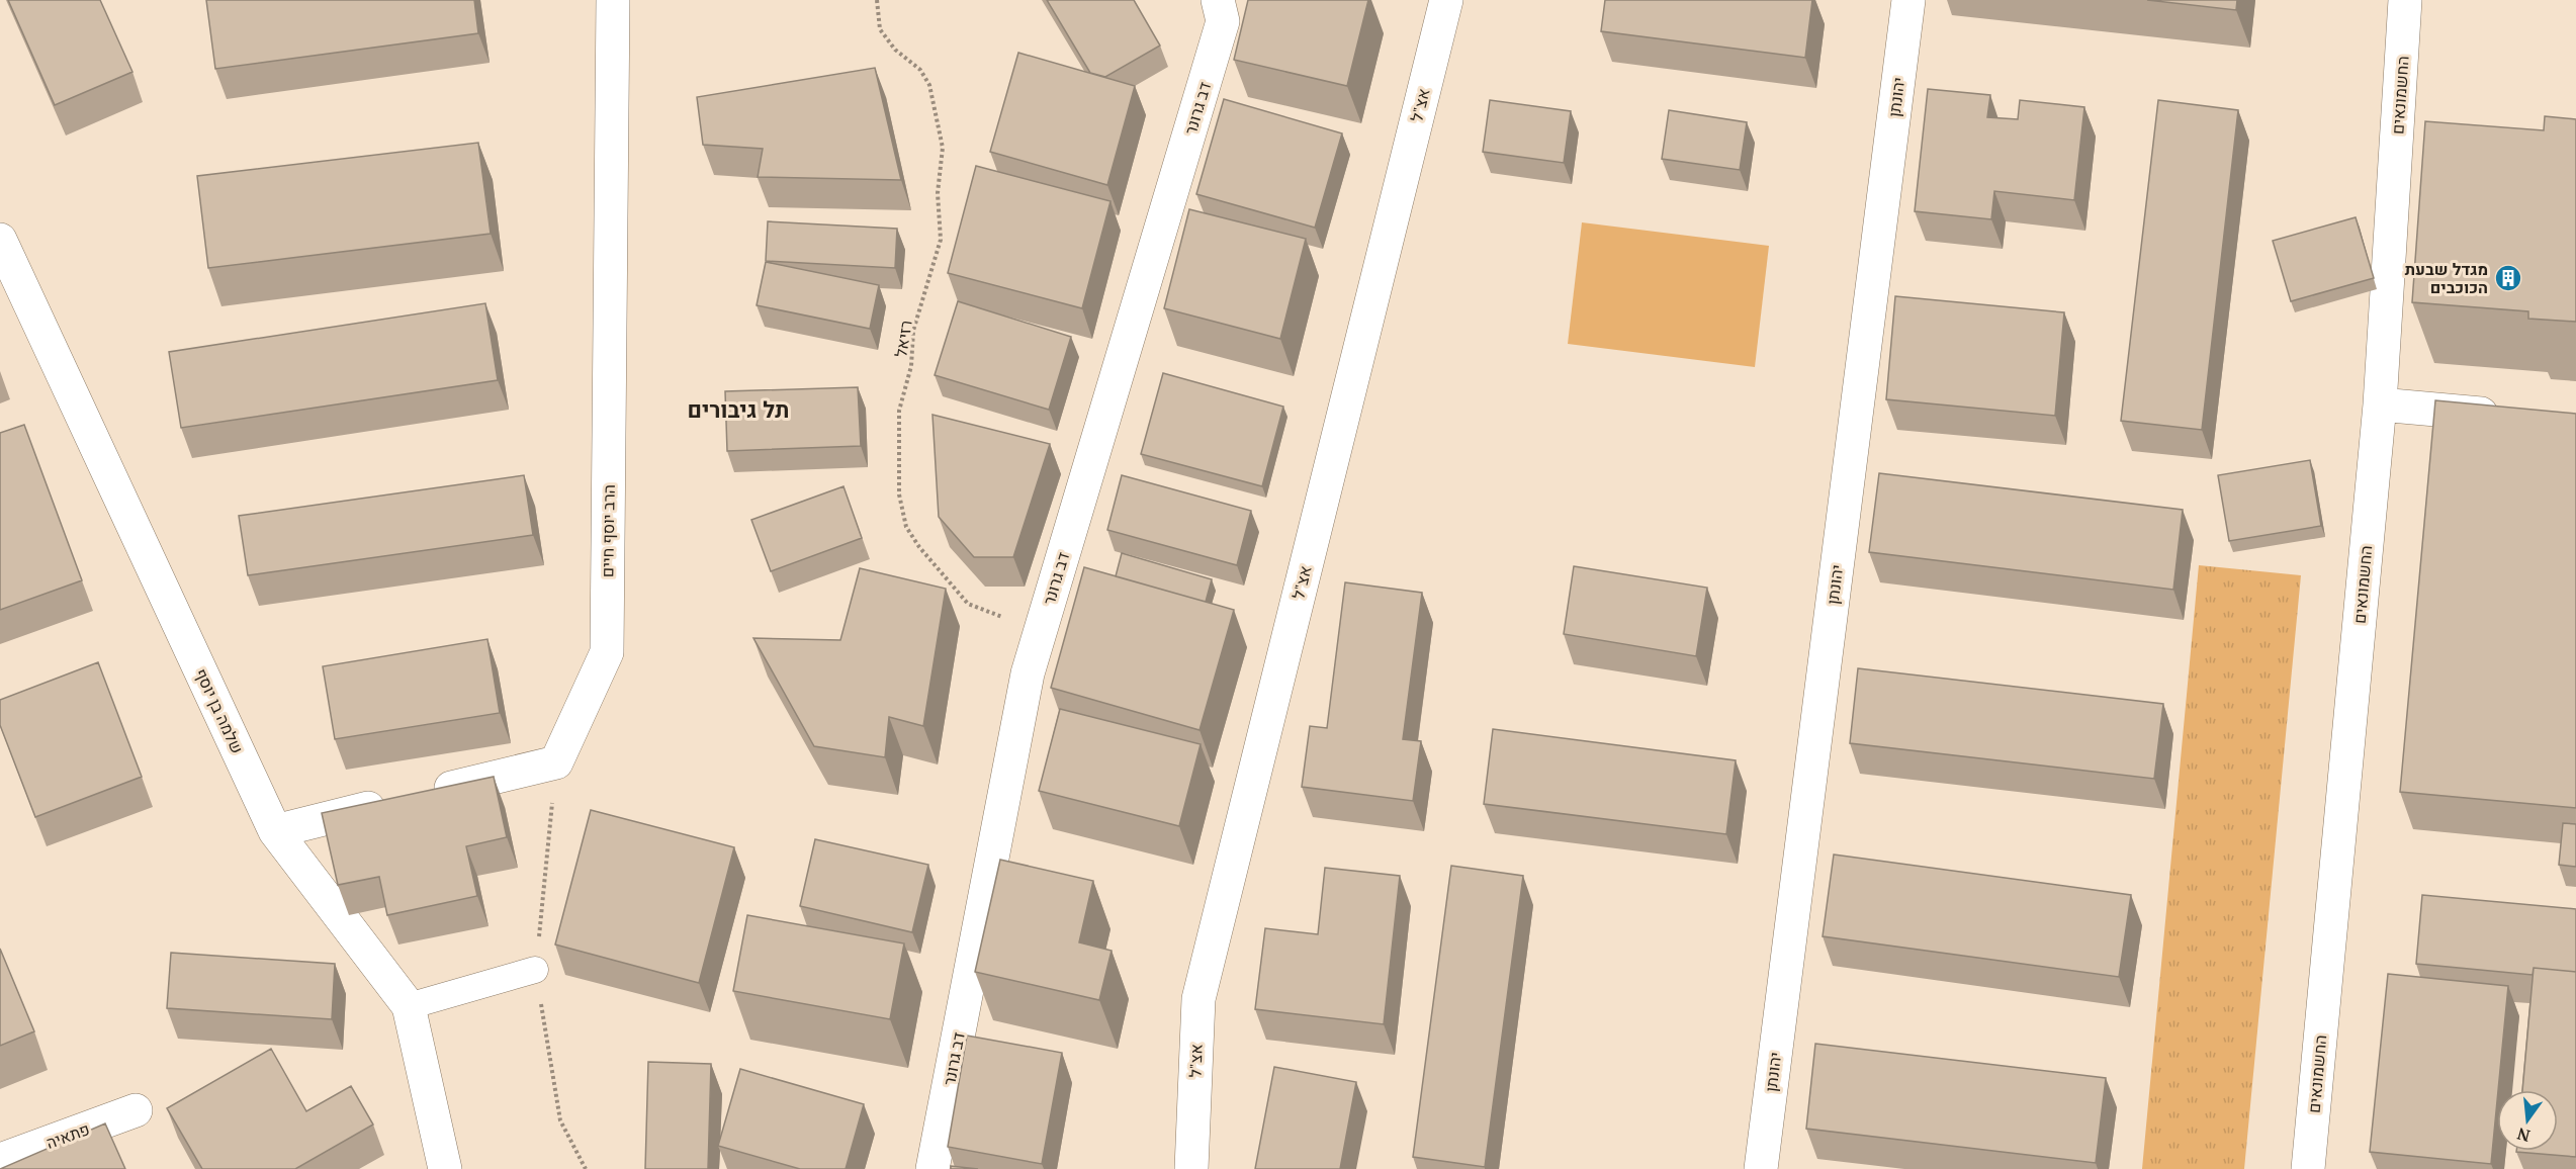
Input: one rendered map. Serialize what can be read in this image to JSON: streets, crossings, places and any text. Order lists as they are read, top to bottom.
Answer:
{
  "streets": {
    "street": [
      "החשמונאים",
      "יהונתן",
      "אצ\"ל",
      "דב גרונר",
      "הרב יוסף חיים",
      "שלמה בן יוסף",
      "פתאיה"
    ],
    "path": ["רזיאל"]
  },
  "crossings": [
    ["דב גרונר", "רזיאל"]
  ],
  "districts": ["תל גיבורים"],
  "places": {
    "building": ["מגדל שבעת הכוכבים"]
  },
  "north": "bottom"
}
